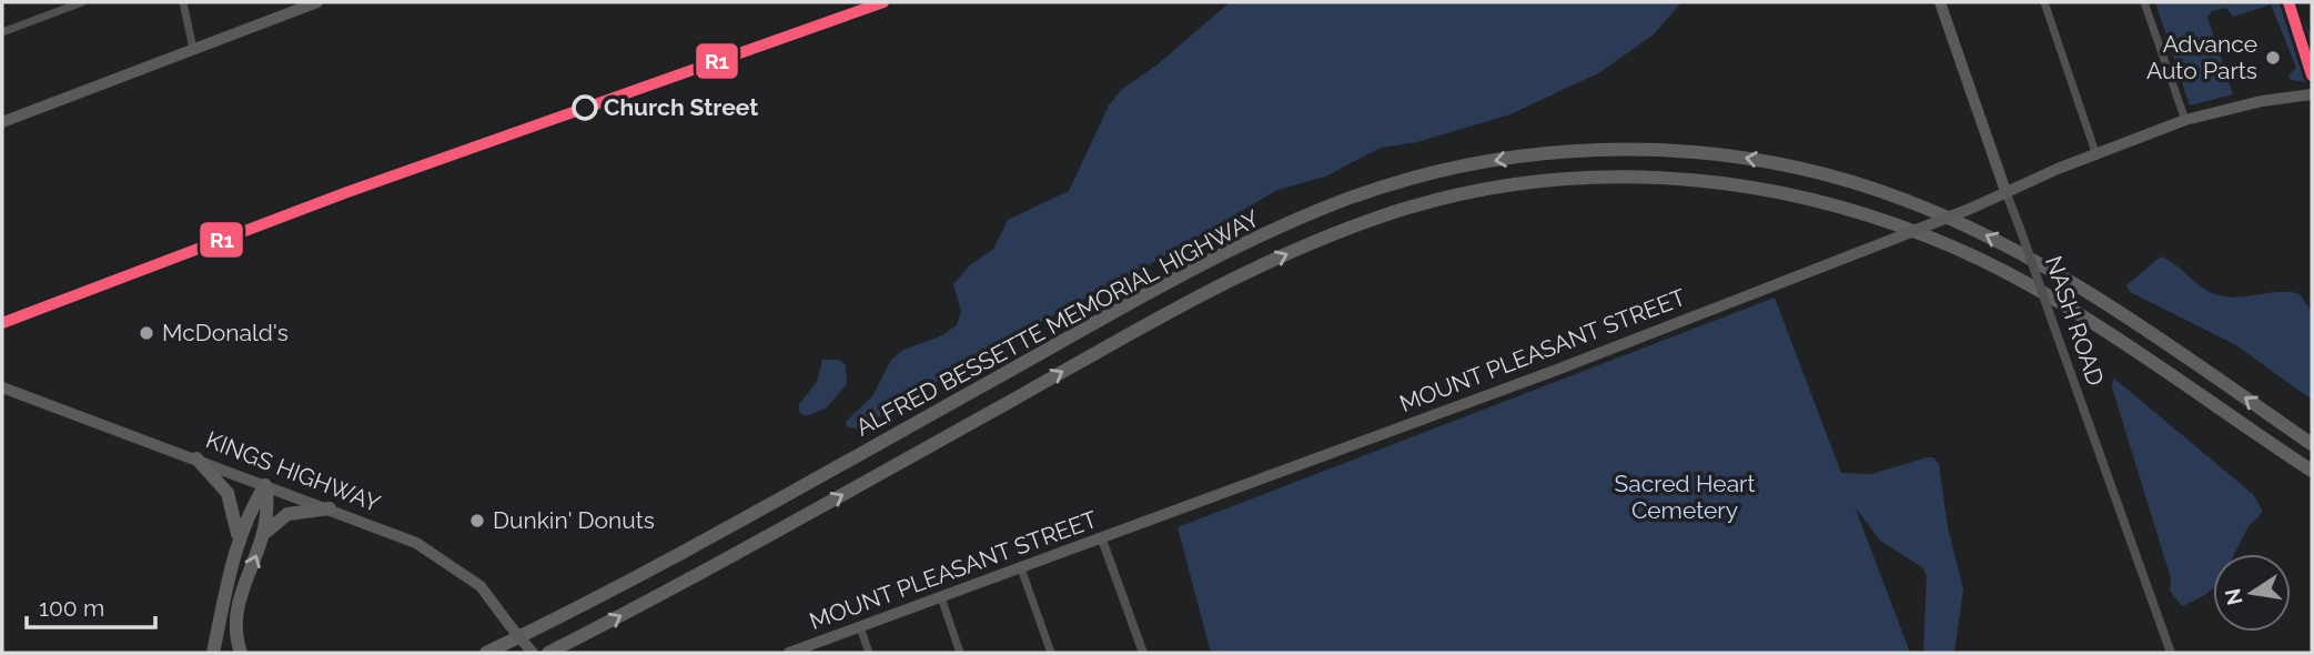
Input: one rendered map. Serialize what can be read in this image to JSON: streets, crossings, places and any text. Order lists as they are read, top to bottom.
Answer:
{
  "streets": {
    "highway": ["ALFRED BESSETTE MEMORIAL HIGHWAY"],
    "main road": ["NASH ROAD", "MOUNT PLEASANT STREET", "KINGS HIGHWAY"]
  },
  "crossings": [
    ["NASH ROAD", "MOUNT PLEASANT STREET"]
  ],
  "parks": ["Sacred Heart Cemetery"],
  "places": [
    "Advance Auto Parts",
    "Church Street",
    "McDonald's",
    "Dunkin' Donuts"
  ],
  "lines": ["transit line R1"],
  "scale_bar": "100 m",
  "north": "left"
}
